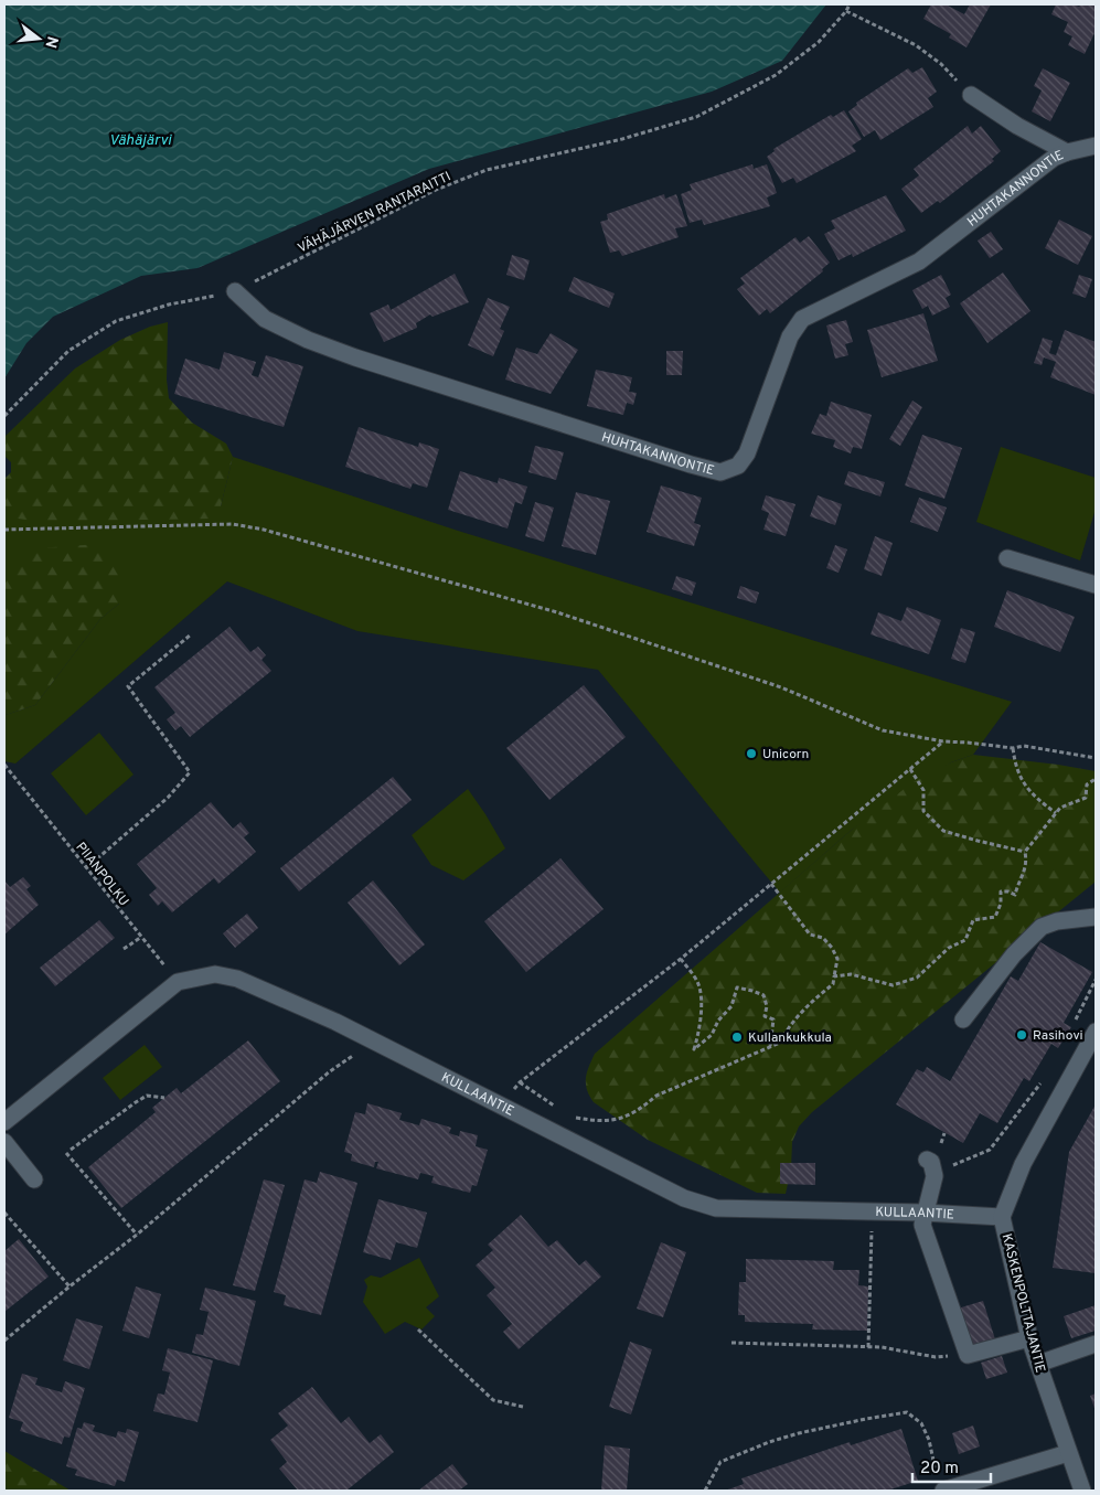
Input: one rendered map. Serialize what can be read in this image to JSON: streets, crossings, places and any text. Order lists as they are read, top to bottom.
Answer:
{
  "streets": {
    "street": ["HUHTAKANNONTIE", "KULLAANTIE", "KASKENPOLTTAJANTIE"],
    "path": ["VÄHÄJÄRVEN RANTARAITTI", "PIIANPOLKU"]
  },
  "crossings": [
    ["HUHTAKANNONTIE", "VÄHÄJÄRVEN RANTARAITTI"],
    ["PIIANPOLKU", "KULLAANTIE"],
    ["KULLAANTIE", "KASKENPOLTTAJANTIE"]
  ],
  "water": ["Vähäjärvi"],
  "places": ["Unicorn", "Rasihovi", "Kullankukkula"],
  "scale_bar": "20 m",
  "north": "right"
}
